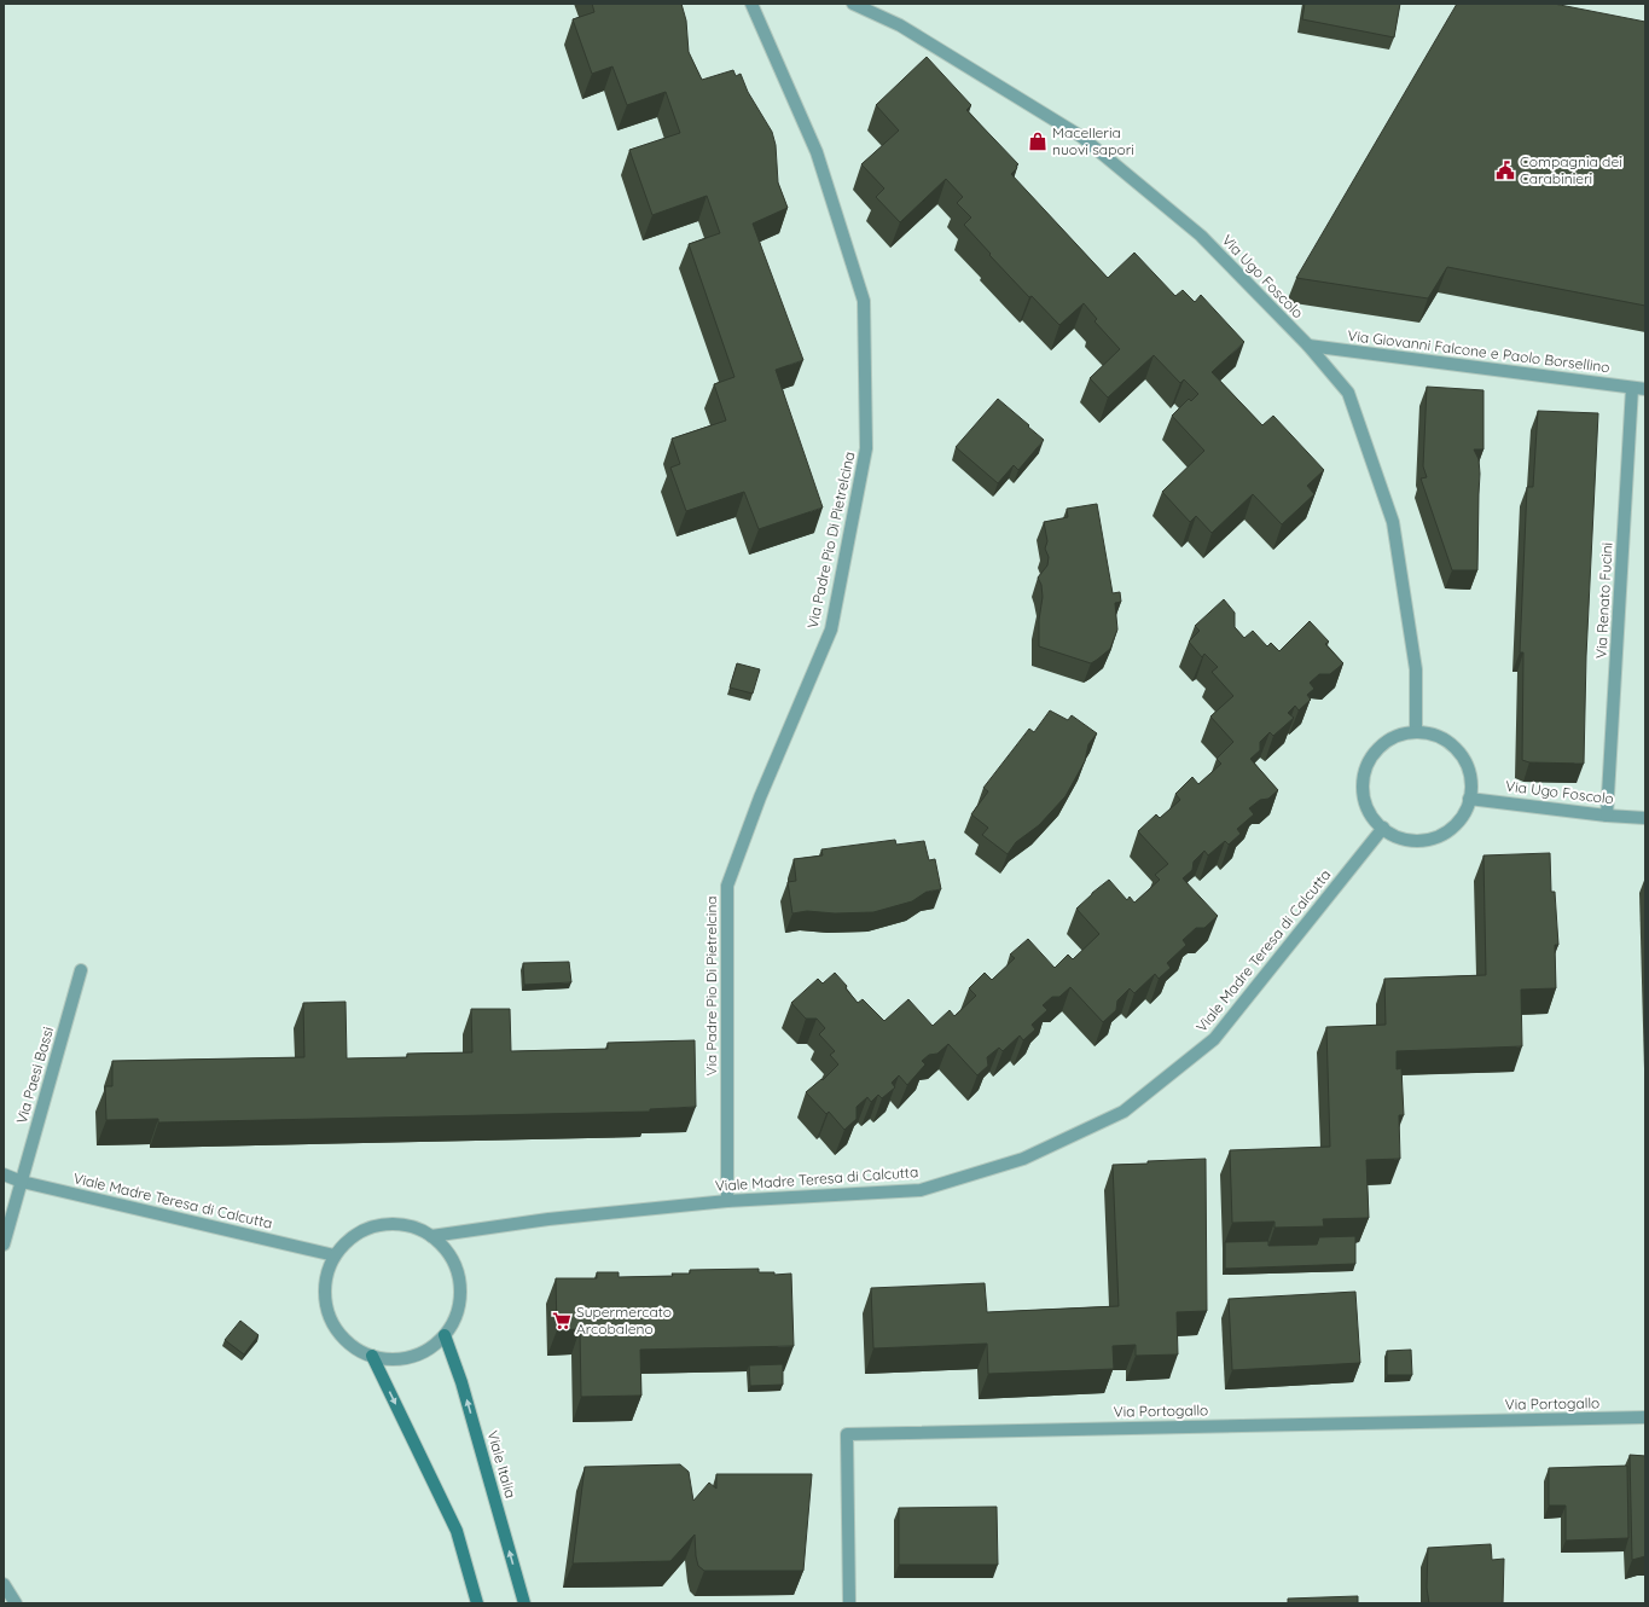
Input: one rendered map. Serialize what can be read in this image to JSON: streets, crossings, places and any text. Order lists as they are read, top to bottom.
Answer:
{
  "streets": {
    "street": [
      "Via Ugo Foscolo",
      "Via Giovanni Falcone e Paolo Borsellino",
      "Via Padre Pio Di Pietrelcina",
      "Via Renato Fucini",
      "Viale Madre Teresa di Calcutta",
      "Via Paesi Bassi",
      "Via Portogallo",
      "Viale Italia"
    ]
  },
  "crossings": [
    ["Via Ugo Foscolo", "Via Giovanni Falcone e Paolo Borsellino"],
    ["Via Ugo Foscolo", "Via Renato Fucini"],
    ["Via Ugo Foscolo", "Viale Madre Teresa di Calcutta"],
    ["Via Giovanni Falcone e Paolo Borsellino", "Via Renato Fucini"],
    ["Via Padre Pio Di Pietrelcina", "Viale Madre Teresa di Calcutta"],
    ["Viale Madre Teresa di Calcutta", "Via Paesi Bassi"],
    ["Viale Madre Teresa di Calcutta", "Viale Italia"]
  ],
  "places": {
    "shop": ["Macelleria nuovi sapori"],
    "public building": ["Compagnia dei Carabinieri"],
    "supermarket": ["Supermercato Arcobaleno"]
  }
}
